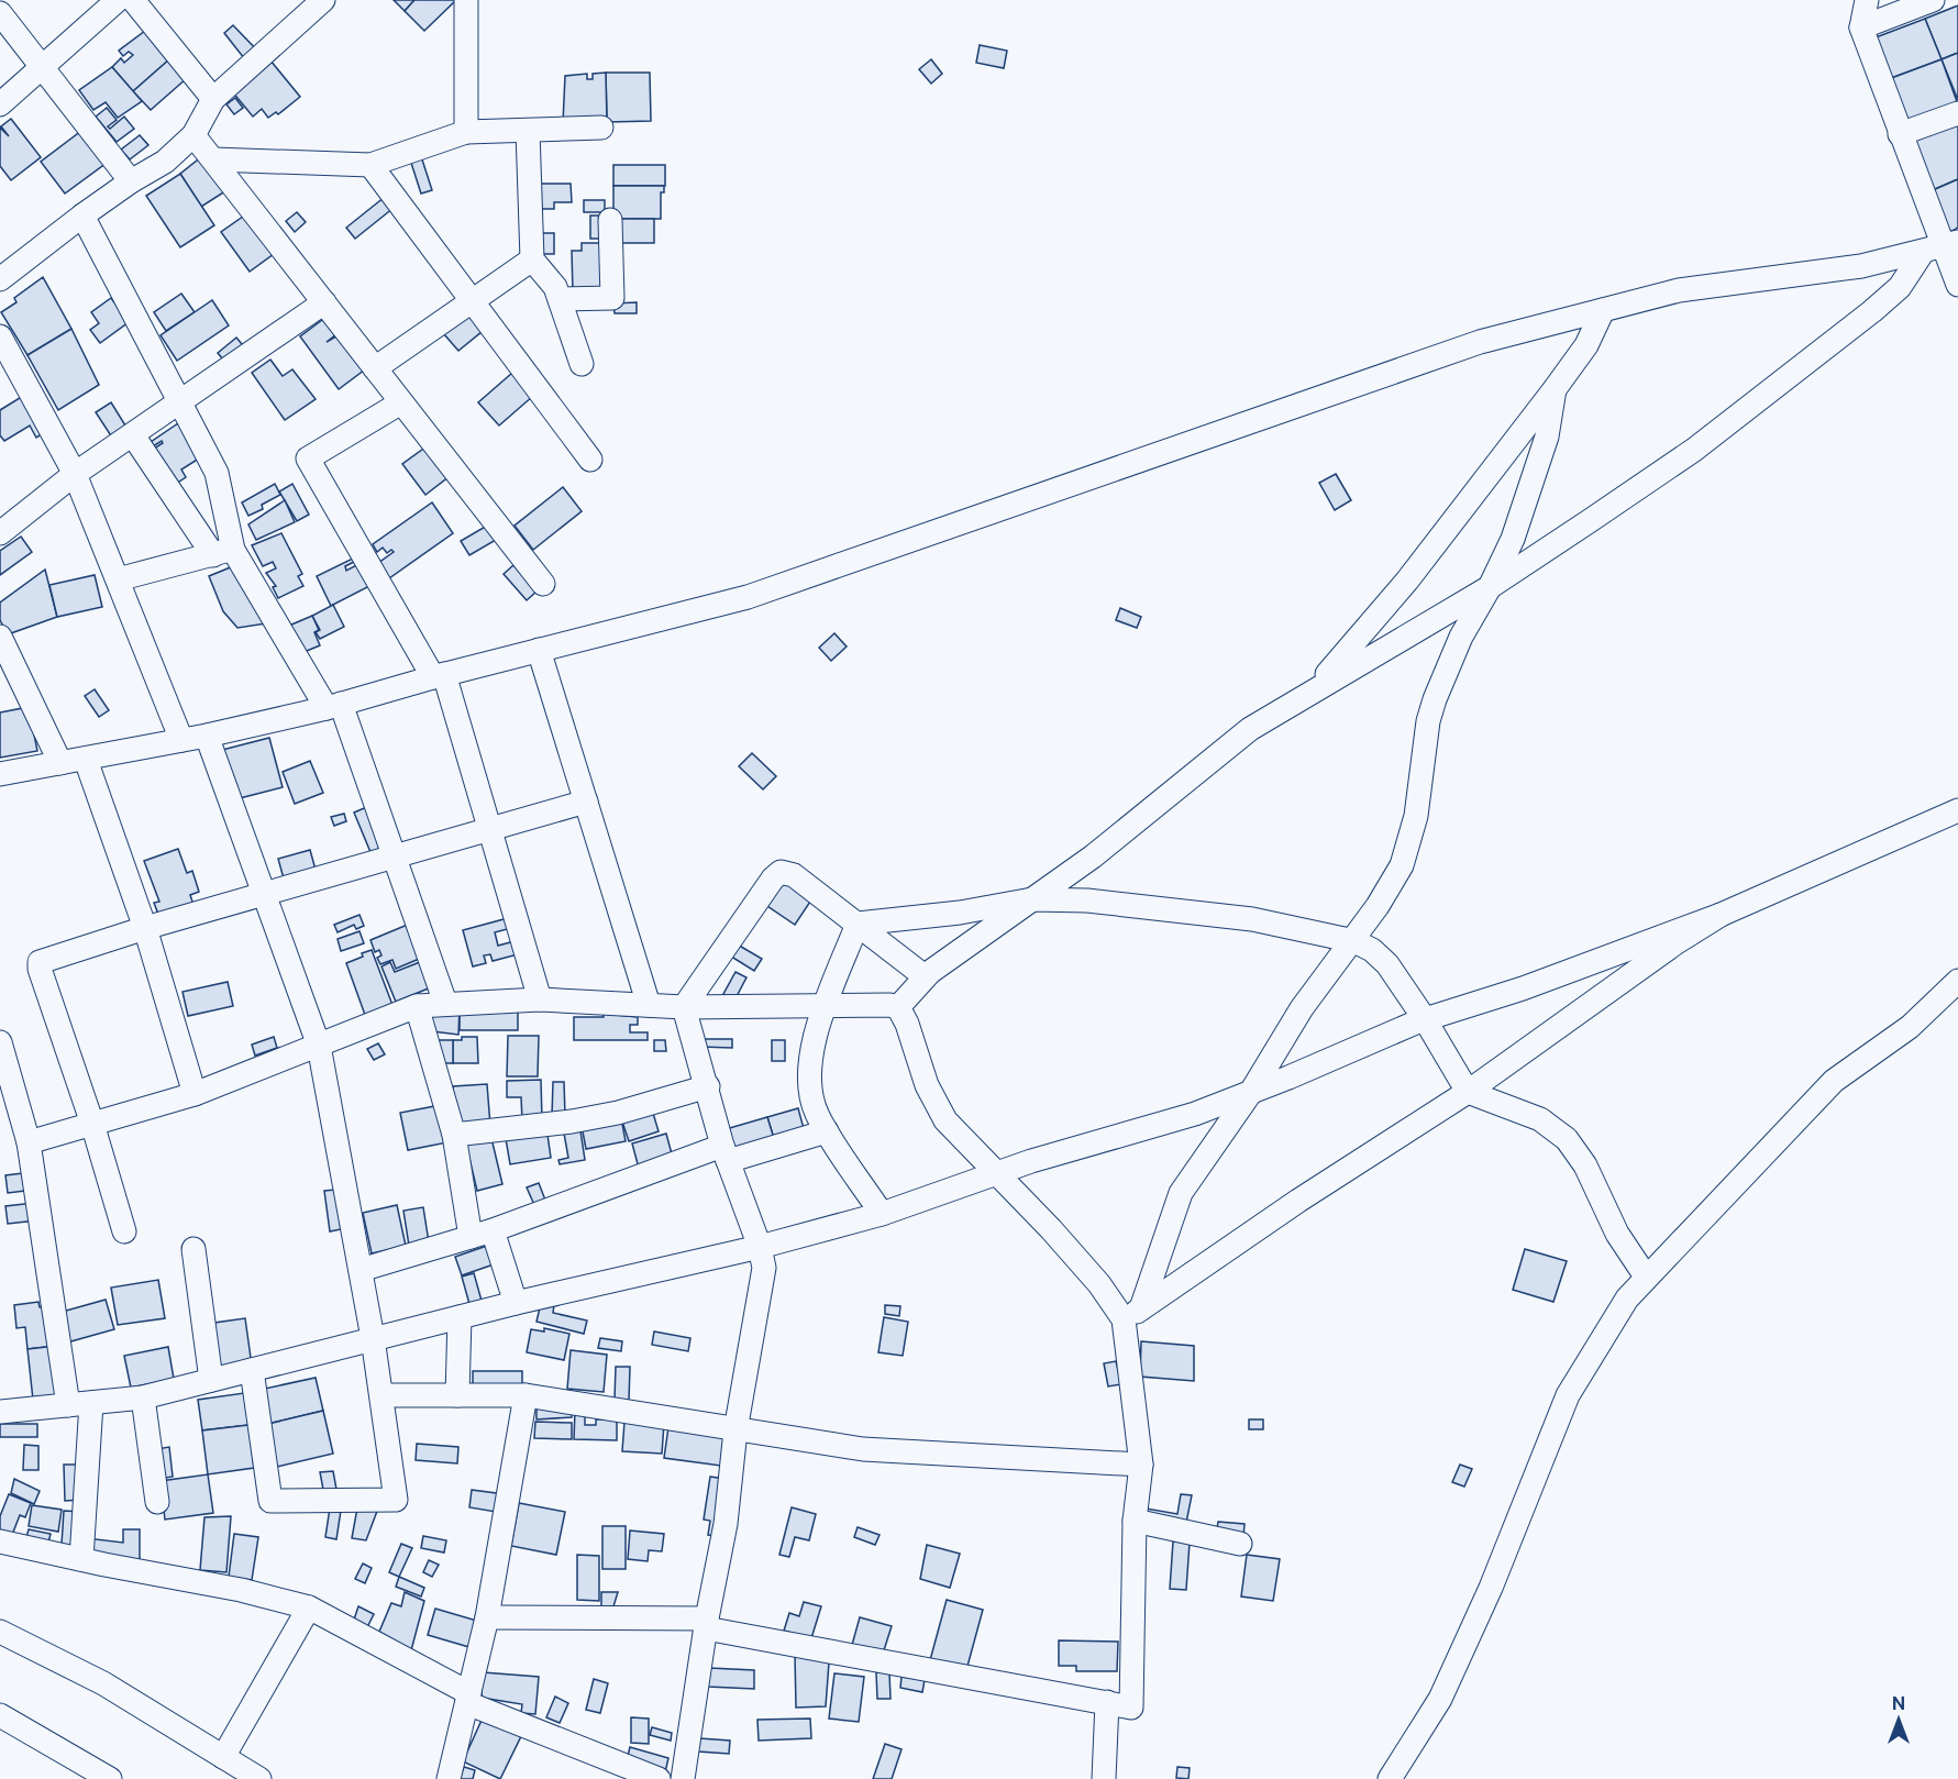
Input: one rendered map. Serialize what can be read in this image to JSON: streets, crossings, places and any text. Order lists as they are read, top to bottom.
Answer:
{
  "north": "top"
}
